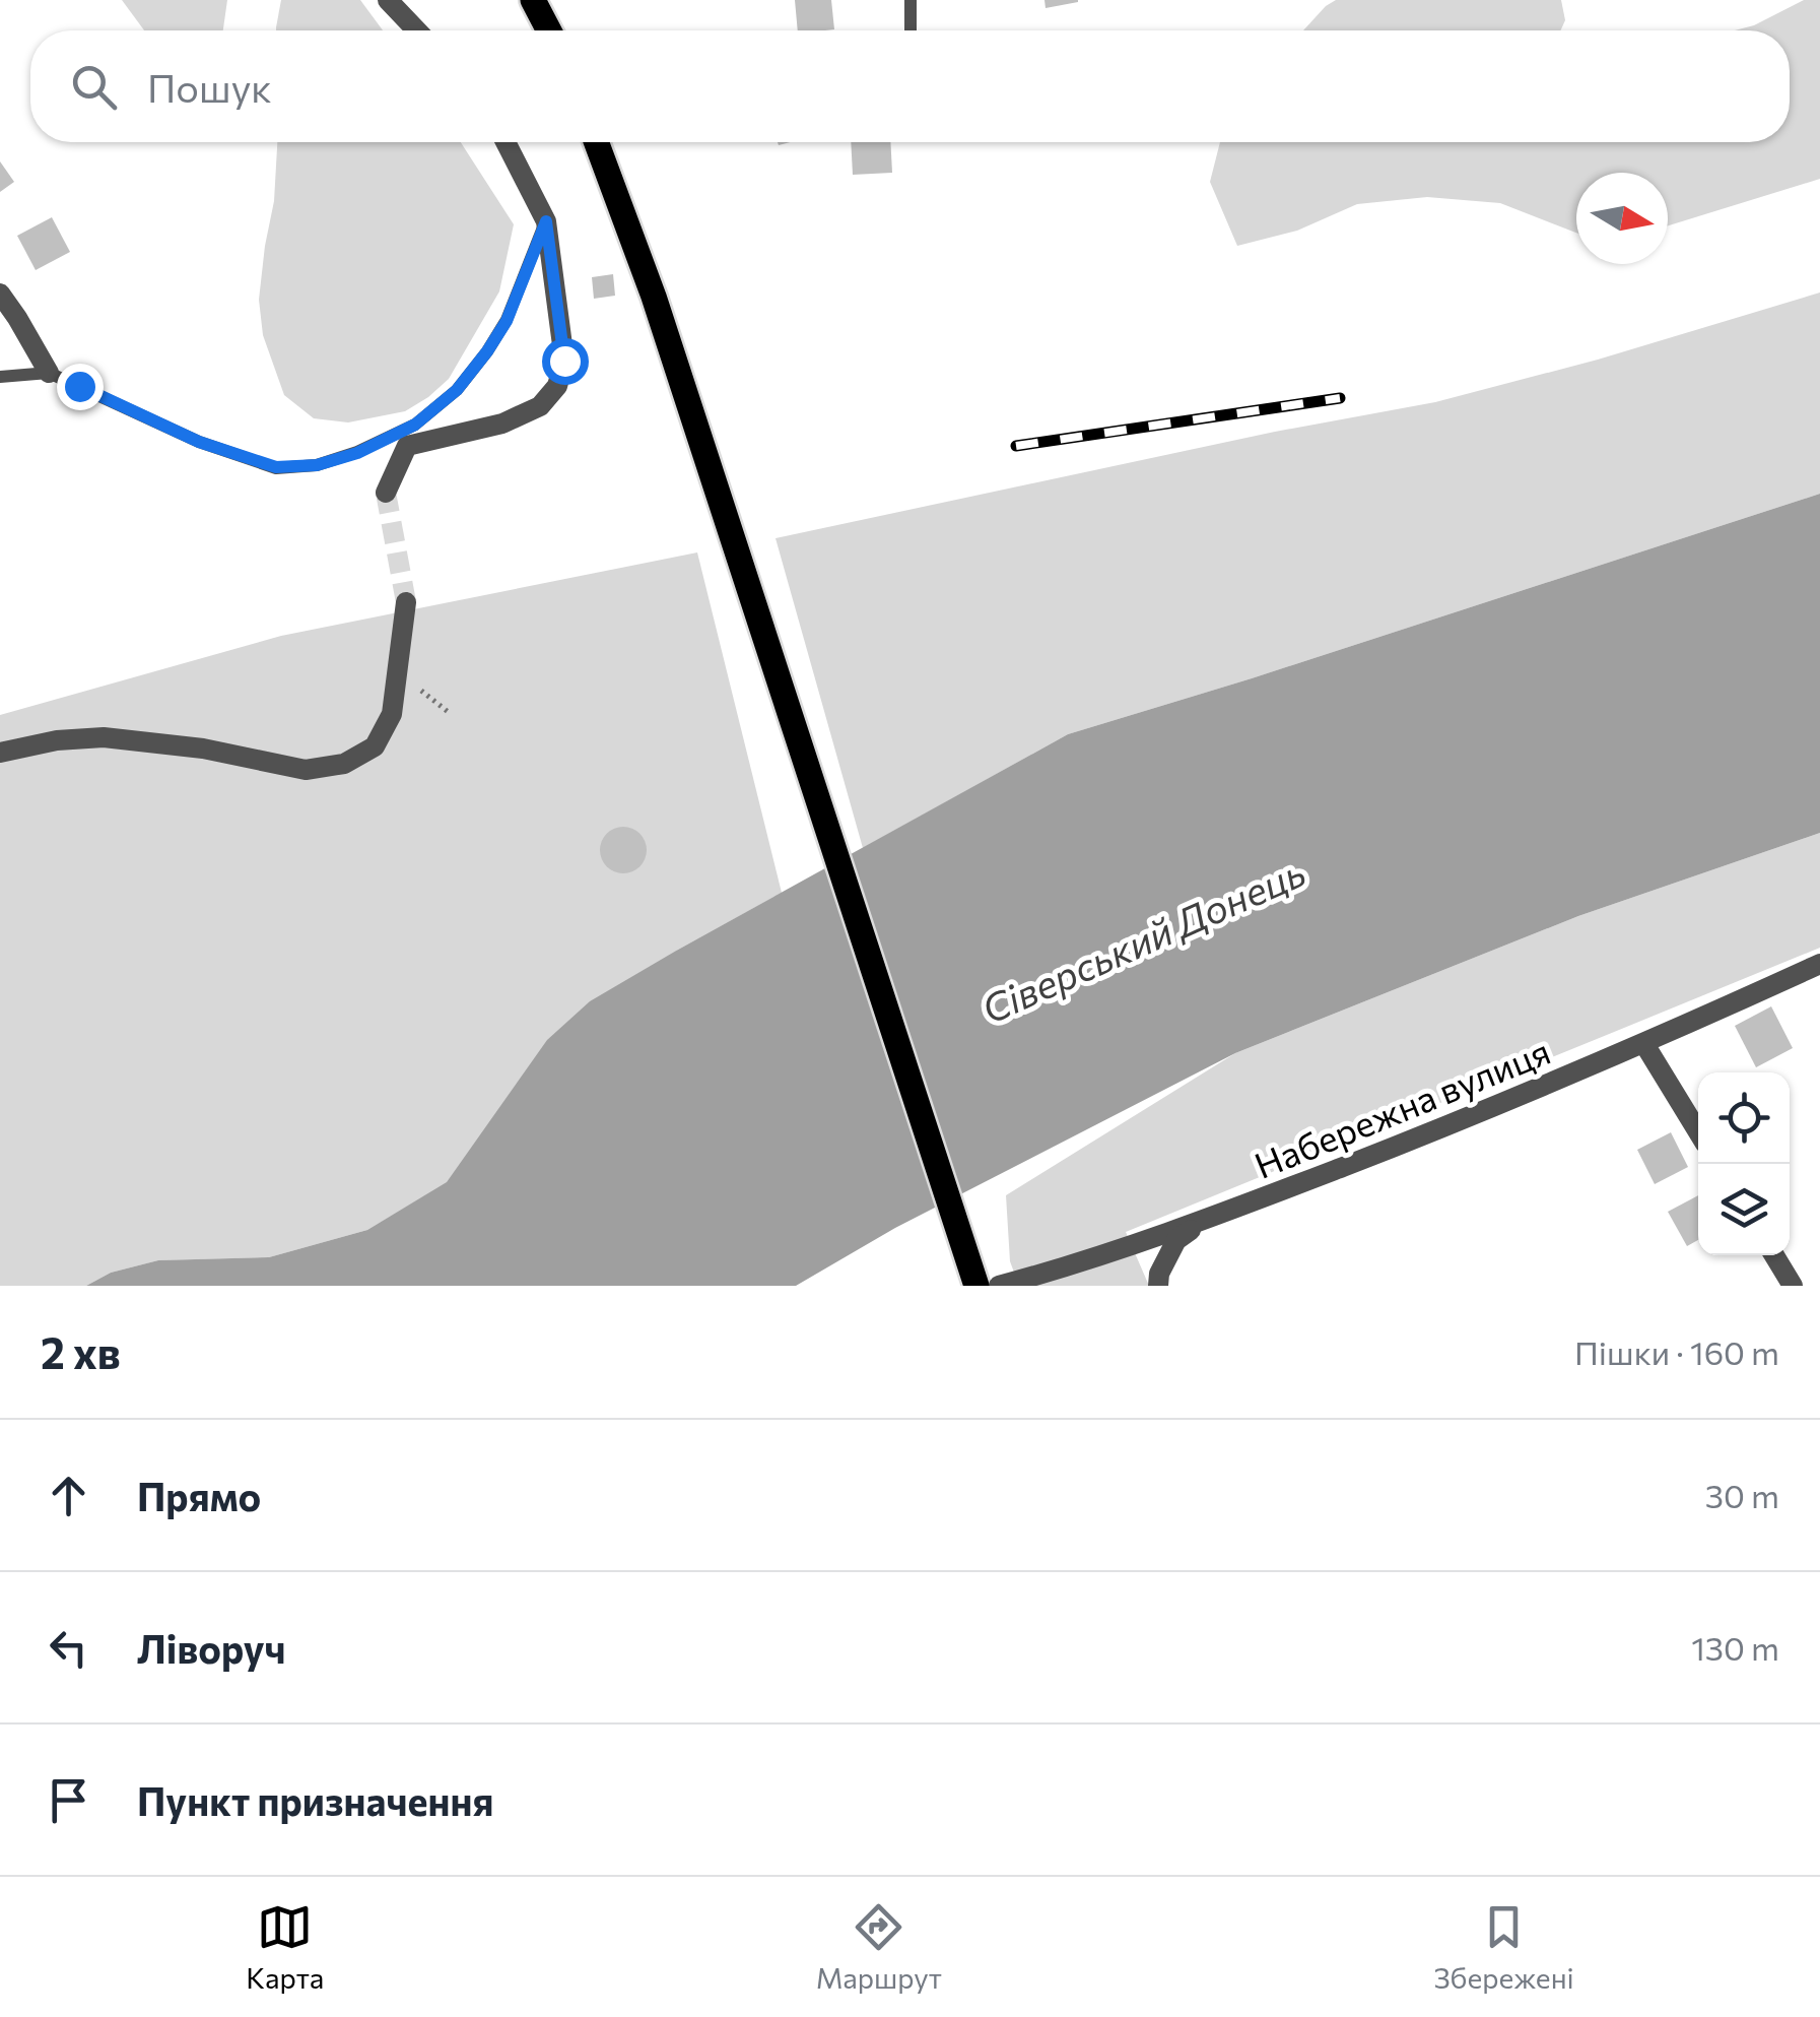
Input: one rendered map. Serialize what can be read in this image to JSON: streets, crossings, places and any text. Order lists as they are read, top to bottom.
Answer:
{
  "streets": {
    "street": ["Набережна вулиця"]
  },
  "water": ["Сіверський Донець"],
  "north": "right",
  "page": {
    "search": "Пошук",
    "heading": ["2 хв", "Пішки · 160 m"],
    "list": [
      ["Прямо", "30 m"],
      ["Ліворуч", "130 m"],
      "Пункт призначення"
    ],
    "nav": ["Карта", "Маршрут", "Збережені"]
  }
}
